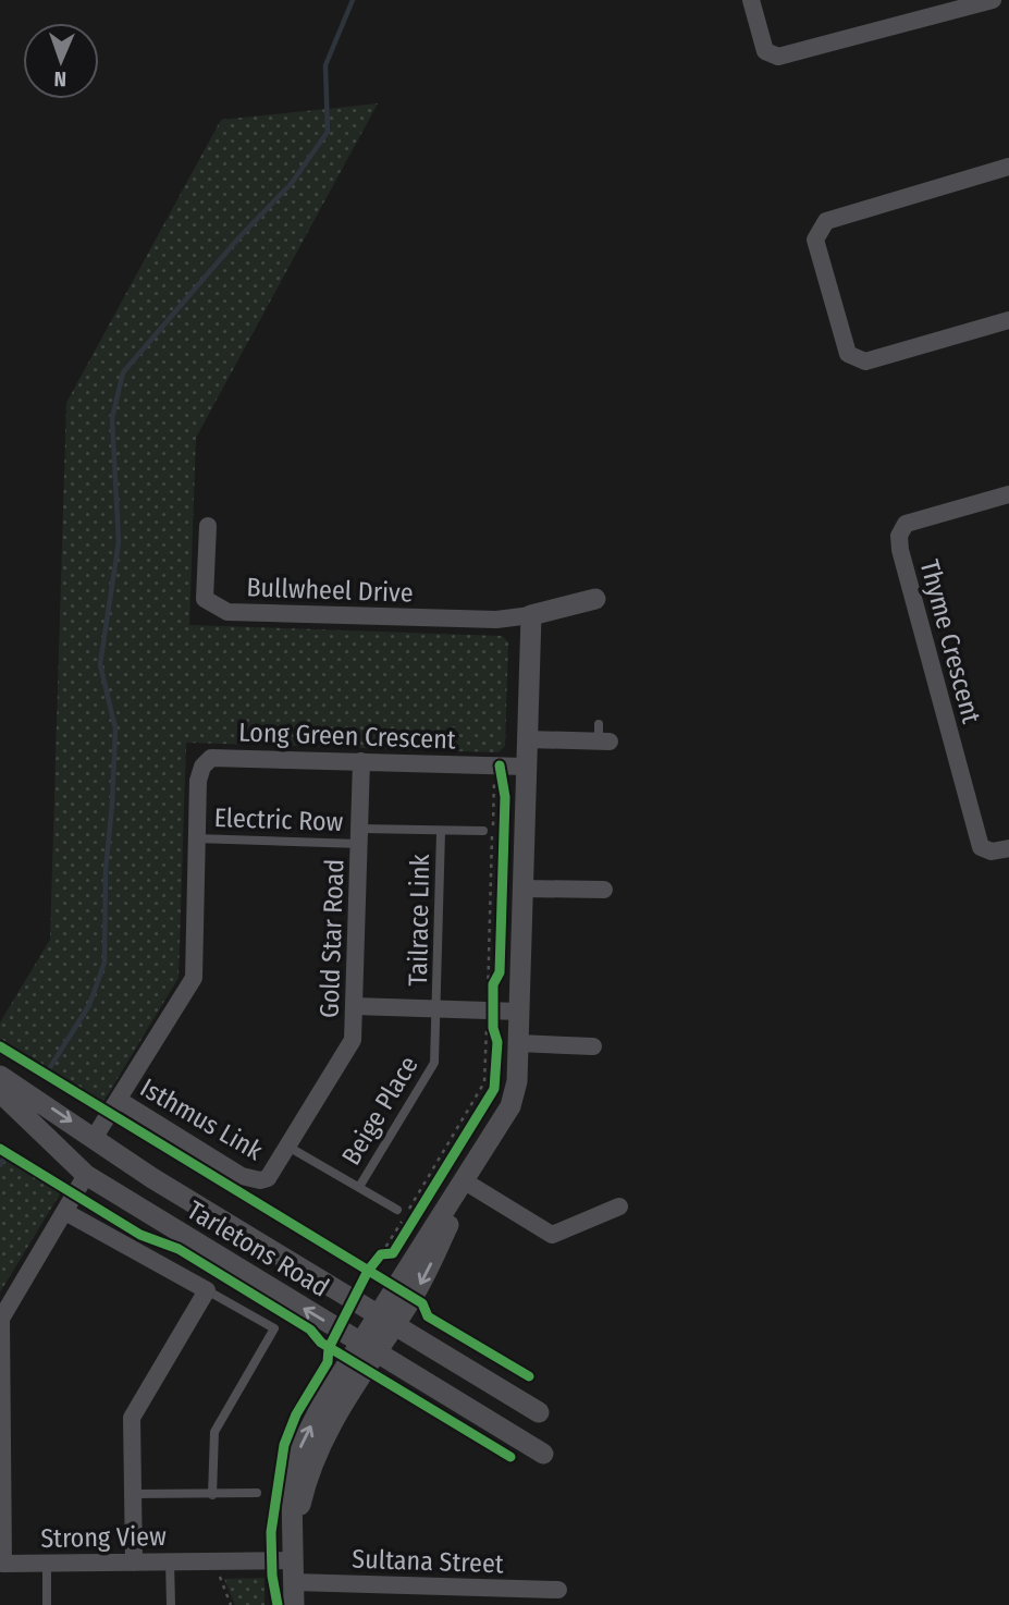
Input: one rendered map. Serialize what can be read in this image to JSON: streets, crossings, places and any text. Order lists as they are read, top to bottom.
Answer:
{
  "streets": {
    "street": [
      "Bullwheel Drive",
      "Thyme Crescent",
      "Long Green Crescent",
      "Gold Star Road",
      "Isthmus Link",
      "Tarletons Road",
      "Strong View",
      "Sultana Street"
    ],
    "lane": ["Electric Row", "Tailrace Link", "Beige Place"]
  },
  "crossings": [
    ["Long Green Crescent", "Electric Row"],
    ["Long Green Crescent", "Gold Star Road"],
    ["Long Green Crescent", "Isthmus Link"],
    ["Long Green Crescent", "Tarletons Road"],
    ["Electric Row", "Tailrace Link"],
    ["Electric Row", "Gold Star Road"],
    ["Tailrace Link", "Beige Place"],
    ["Gold Star Road", "Isthmus Link"],
    ["Tarletons Road", "Strong View"]
  ],
  "north": "bottom"
}
